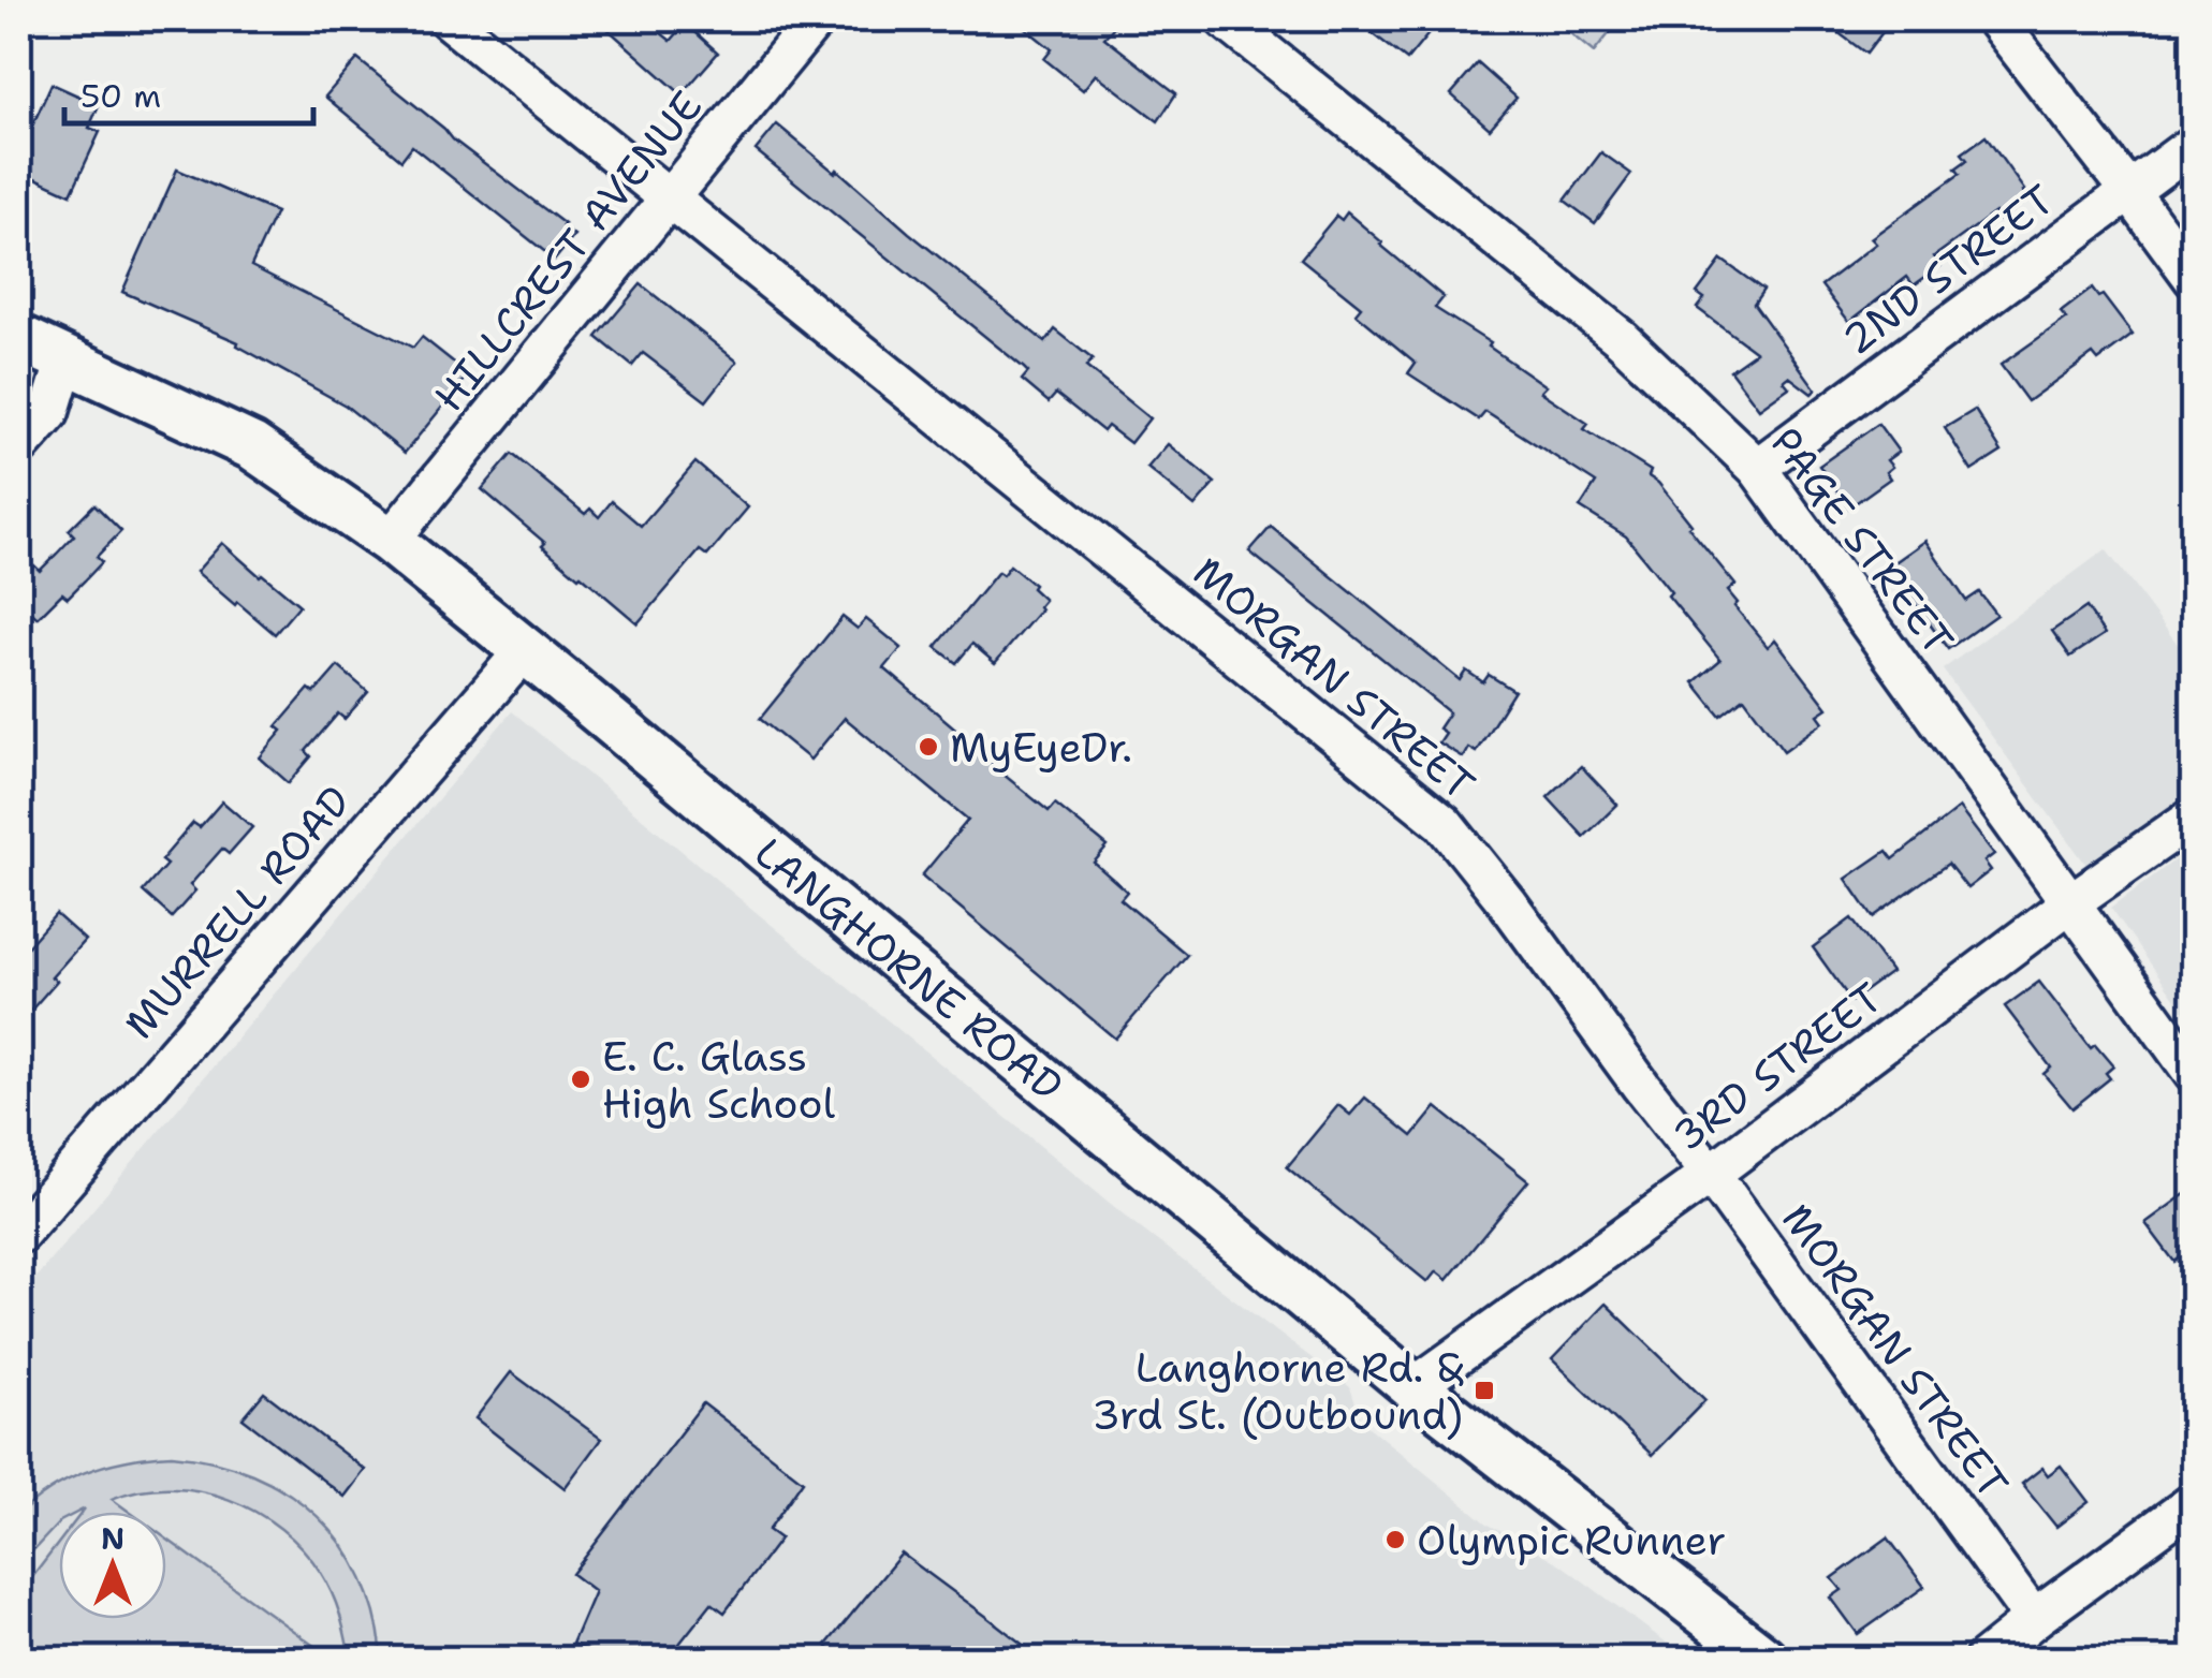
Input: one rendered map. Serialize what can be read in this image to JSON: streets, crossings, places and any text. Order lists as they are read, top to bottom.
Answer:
{
  "streets": {
    "main road": ["LANGHORNE ROAD"],
    "street": [
      "HILLCREST AVENUE",
      "2ND STREET",
      "PAGE STREET",
      "MORGAN STREET",
      "MURRELL ROAD",
      "3RD STREET"
    ]
  },
  "crossings": [
    ["HILLCREST AVENUE", "MORGAN STREET"],
    ["HILLCREST AVENUE", "LANGHORNE ROAD"],
    ["2ND STREET", "PAGE STREET"],
    ["PAGE STREET", "3RD STREET"],
    ["MORGAN STREET", "3RD STREET"],
    ["MURRELL ROAD", "LANGHORNE ROAD"],
    ["LANGHORNE ROAD", "3RD STREET"]
  ],
  "places": {
    "other": ["MyEyeDr.", "E. C. Glass High School", "Olympic Runner"],
    "transit": ["Langhorne Rd. & 3rd St. (Outbound)"]
  },
  "scale_bar": "50 m",
  "north": "top"
}
